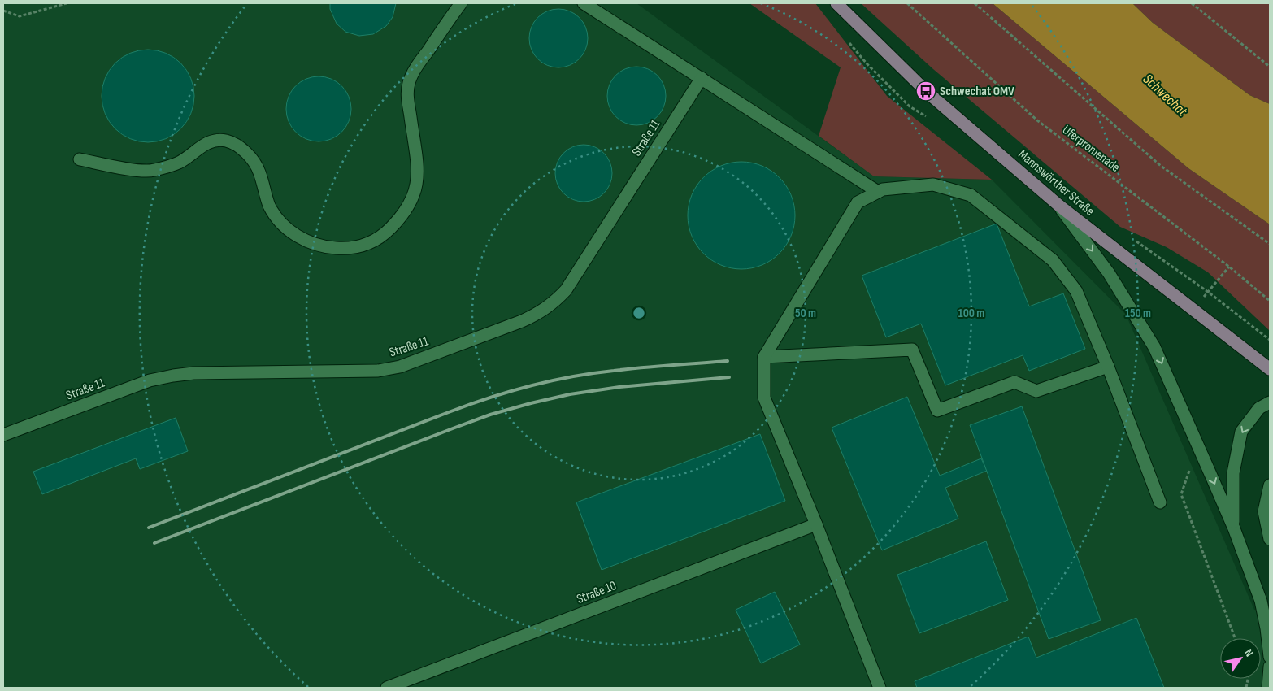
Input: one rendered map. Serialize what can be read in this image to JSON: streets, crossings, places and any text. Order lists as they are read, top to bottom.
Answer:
{
  "streets": {
    "main road": ["Mannswörther Straße"],
    "street": ["Straße 11", "Straße 10"],
    "path": ["Uferpromenade"]
  },
  "water": ["Schwechat"],
  "places": {
    "bus stop": ["Schwechat OMV"]
  },
  "north": "top right",
  "rings": ["50 m", "100 m", "150 m"]
}
